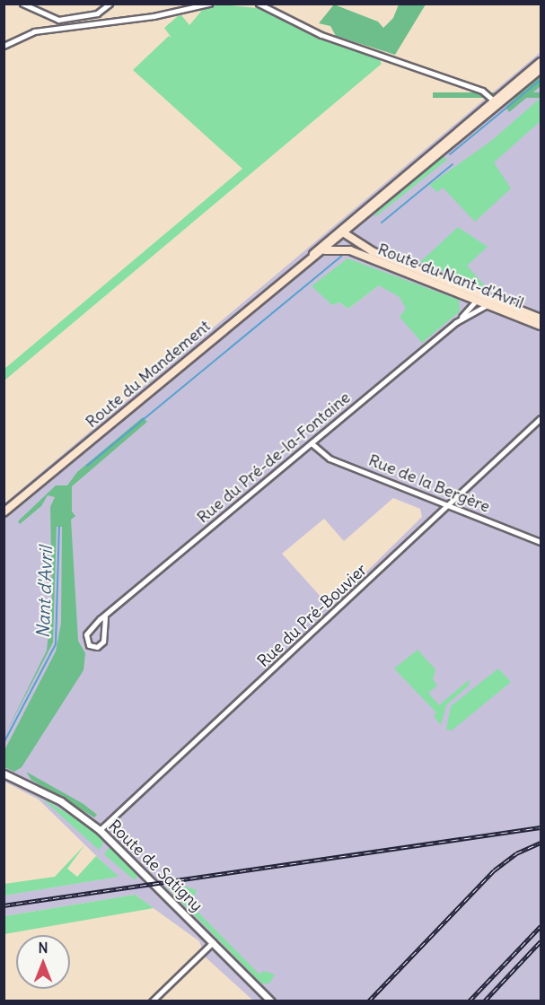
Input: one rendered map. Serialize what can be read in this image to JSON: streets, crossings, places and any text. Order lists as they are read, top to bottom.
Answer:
{
  "streets": {
    "main road": ["Route du Nant-d'Avril", "Route du Mandement"],
    "street": [
      "Rue du Pré-de-la-Fontaine",
      "Rue de la Bergère",
      "Rue du Pré-Bouvier",
      "Route de Satigny"
    ]
  },
  "crossings": [
    ["Route du Nant-d'Avril", "Route du Mandement"],
    ["Route du Nant-d'Avril", "Rue du Pré-de-la-Fontaine"],
    ["Rue du Pré-de-la-Fontaine", "Rue de la Bergère"],
    ["Rue de la Bergère", "Rue du Pré-Bouvier"],
    ["Rue du Pré-Bouvier", "Route de Satigny"]
  ],
  "water": ["Nant d'Avril"],
  "north": "top"
}
